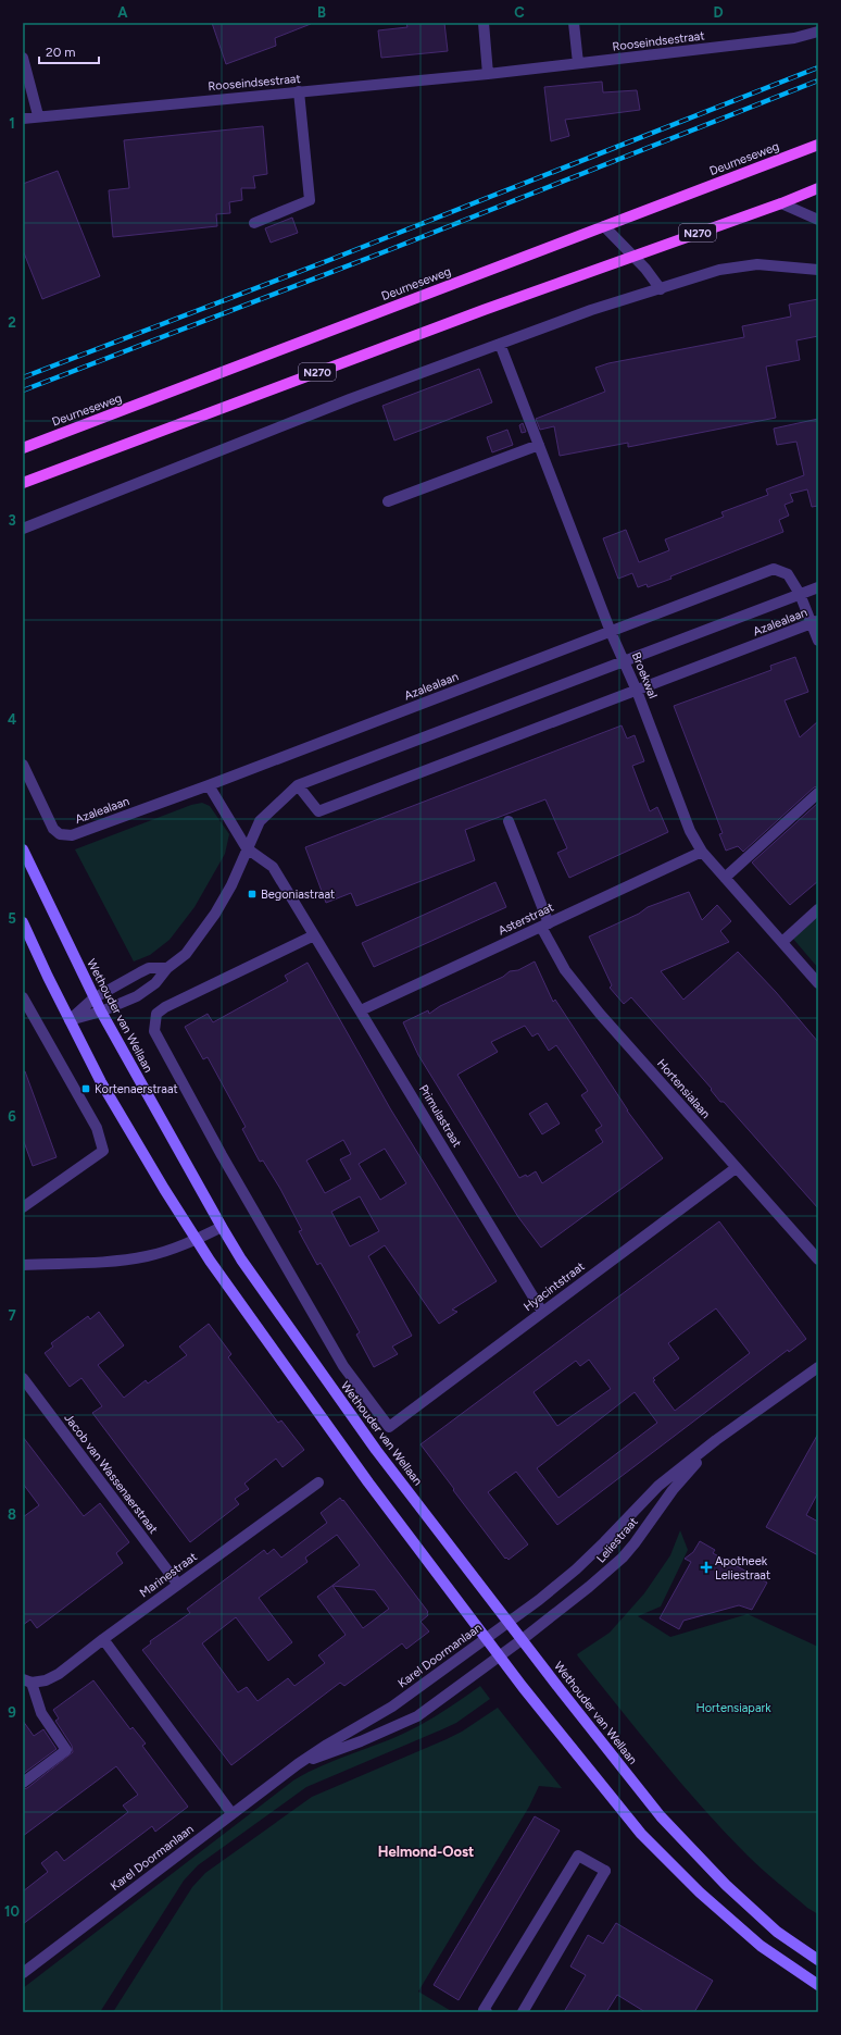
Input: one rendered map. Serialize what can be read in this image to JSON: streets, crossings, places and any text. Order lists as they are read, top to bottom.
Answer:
{
  "streets": {
    "main road": ["Deurneseweg", "N270", "Wethouder van Wellaan"],
    "street": [
      "Rooseindsestraat",
      "Azalealaan",
      "Broekwal",
      "Asterstraat",
      "Hortensialaan",
      "Primulastraat",
      "Hyacintstraat",
      "Jacob van Wassenaerstraat",
      "Leliestraat",
      "Marinestraat",
      "Karel Doormanlaan"
    ]
  },
  "crossings": [
    ["Azalealaan", "Broekwal"],
    ["Azalealaan", "Wethouder van Wellaan"],
    ["Azalealaan", "Primulastraat"],
    ["Broekwal", "Asterstraat"],
    ["Asterstraat", "Hortensialaan"],
    ["Asterstraat", "Primulastraat"],
    ["Wethouder van Wellaan", "Primulastraat"],
    ["Wethouder van Wellaan", "Hyacintstraat"],
    ["Wethouder van Wellaan", "Leliestraat"],
    ["Wethouder van Wellaan", "Karel Doormanlaan"],
    ["Hortensialaan", "Hyacintstraat"],
    ["Primulastraat", "Hyacintstraat"],
    ["Jacob van Wassenaerstraat", "Marinestraat"],
    ["Leliestraat", "Karel Doormanlaan"]
  ],
  "districts": ["Helmond-Oost"],
  "parks": ["Hortensiapark"],
  "places": {
    "transit": ["Begoniastraat", "Kortenaerstraat"],
    "health": ["Apotheek Leliestraat"]
  },
  "scale_bar": "20 m",
  "grid": {
    "columns": [
      "A",
      "B",
      "C",
      "D"
    ],
    "rows": [
      "1",
      "2",
      "3",
      "4",
      "5",
      "6",
      "7",
      "8",
      "9",
      "10"
    ]
  }
}
